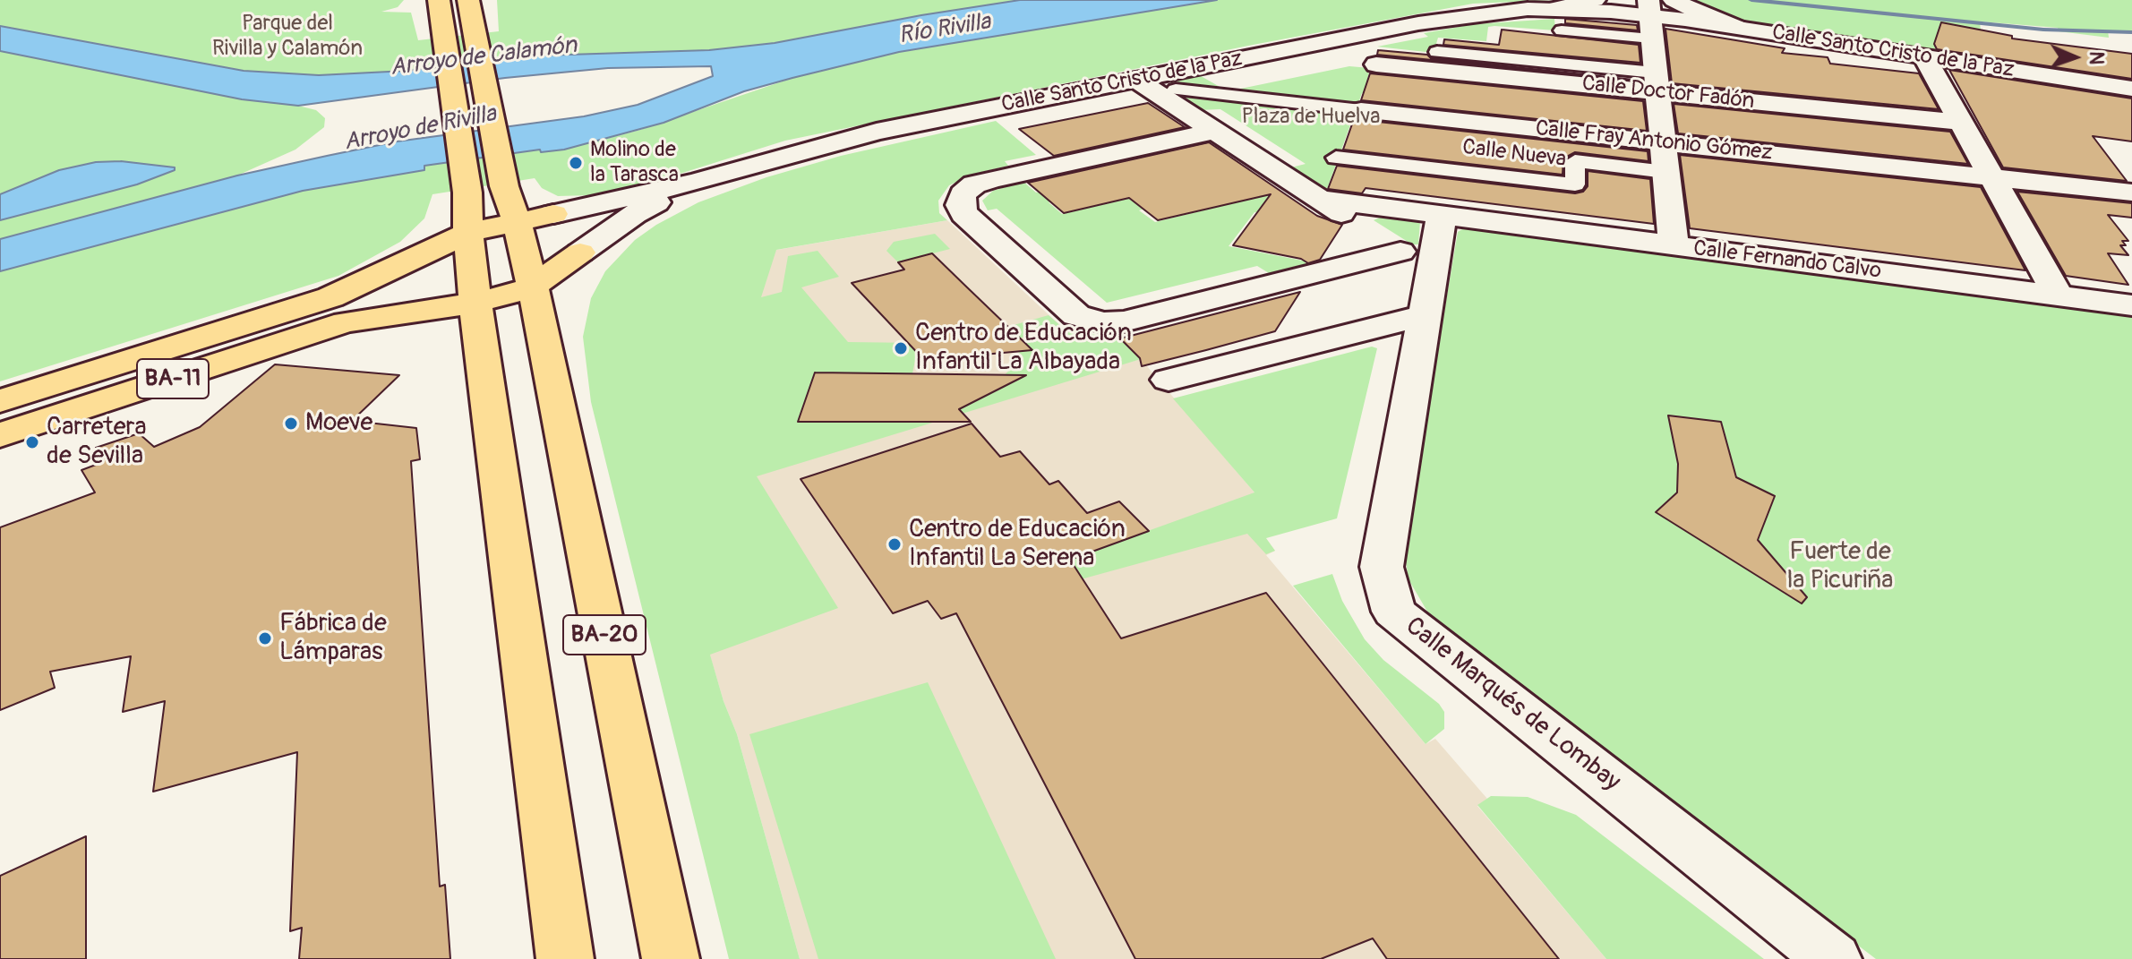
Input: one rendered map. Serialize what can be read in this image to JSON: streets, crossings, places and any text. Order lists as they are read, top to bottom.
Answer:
{
  "streets": {
    "highway": ["BA-11", "BA-20"],
    "street": [
      "Calle Santo Cristo de la Paz",
      "Calle Doctor Fadón",
      "Calle Fray Antonio Gómez",
      "Calle Nueva",
      "Calle Fernando Calvo",
      "Calle Marqués de Lombay"
    ]
  },
  "crossings": [
    ["Calle Santo Cristo de la Paz", "Calle Doctor Fadón"]
  ],
  "water": ["Río Rivilla", "Arroyo de Calamón", "Arroyo de Rivilla"],
  "parks": ["Parque del Rivilla y Calamón", "Plaza de Huelva", "Fuerte de la Picuriña"],
  "places": [
    "Molino de la Tarasca",
    "Centro de Educación Infantil La Albayada",
    "Moeve",
    "Carretera de Sevilla",
    "Centro de Educación Infantil La Serena",
    "Fábrica de Lámparas"
  ],
  "north": "right"
}
